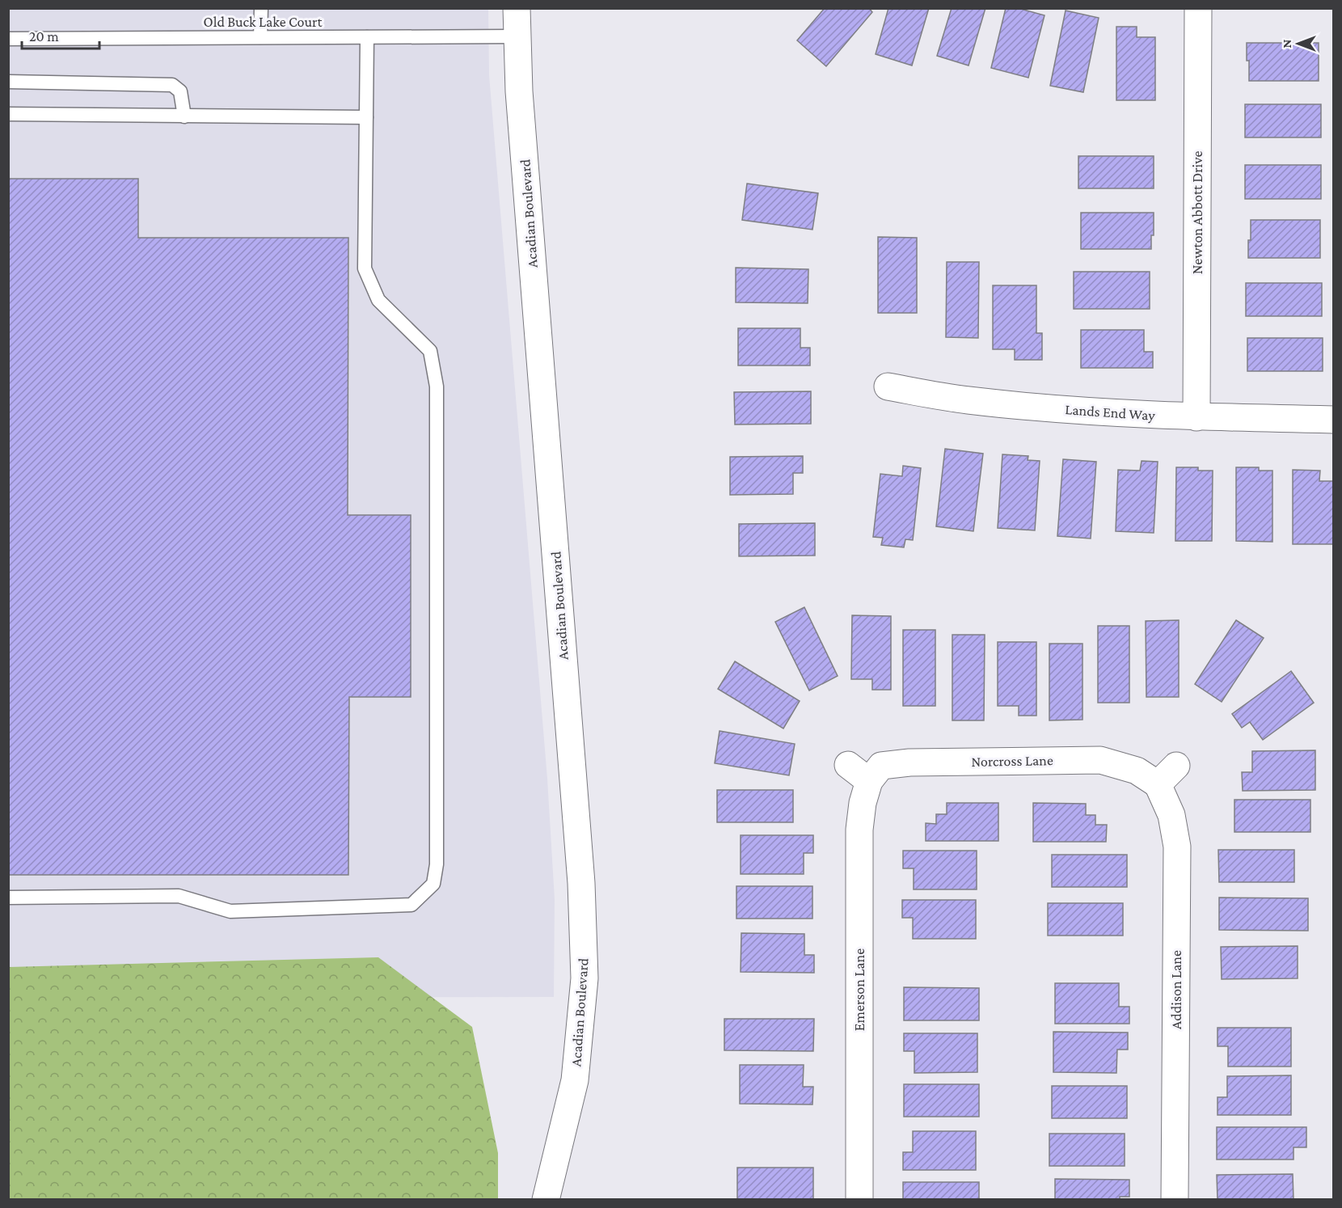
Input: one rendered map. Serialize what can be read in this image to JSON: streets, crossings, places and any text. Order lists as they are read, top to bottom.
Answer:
{
  "streets": {
    "street": [
      "Newton Abbott Drive",
      "Acadian Boulevard",
      "Lands End Way",
      "Norcross Lane",
      "Emerson Lane",
      "Addison Lane"
    ],
    "lane": ["Old Buck Lake Court"]
  },
  "crossings": [
    ["Old Buck Lake Court", "Acadian Boulevard"],
    ["Newton Abbott Drive", "Lands End Way"],
    ["Norcross Lane", "Emerson Lane"],
    ["Norcross Lane", "Addison Lane"]
  ],
  "scale_bar": "20 m",
  "north": "left"
}
